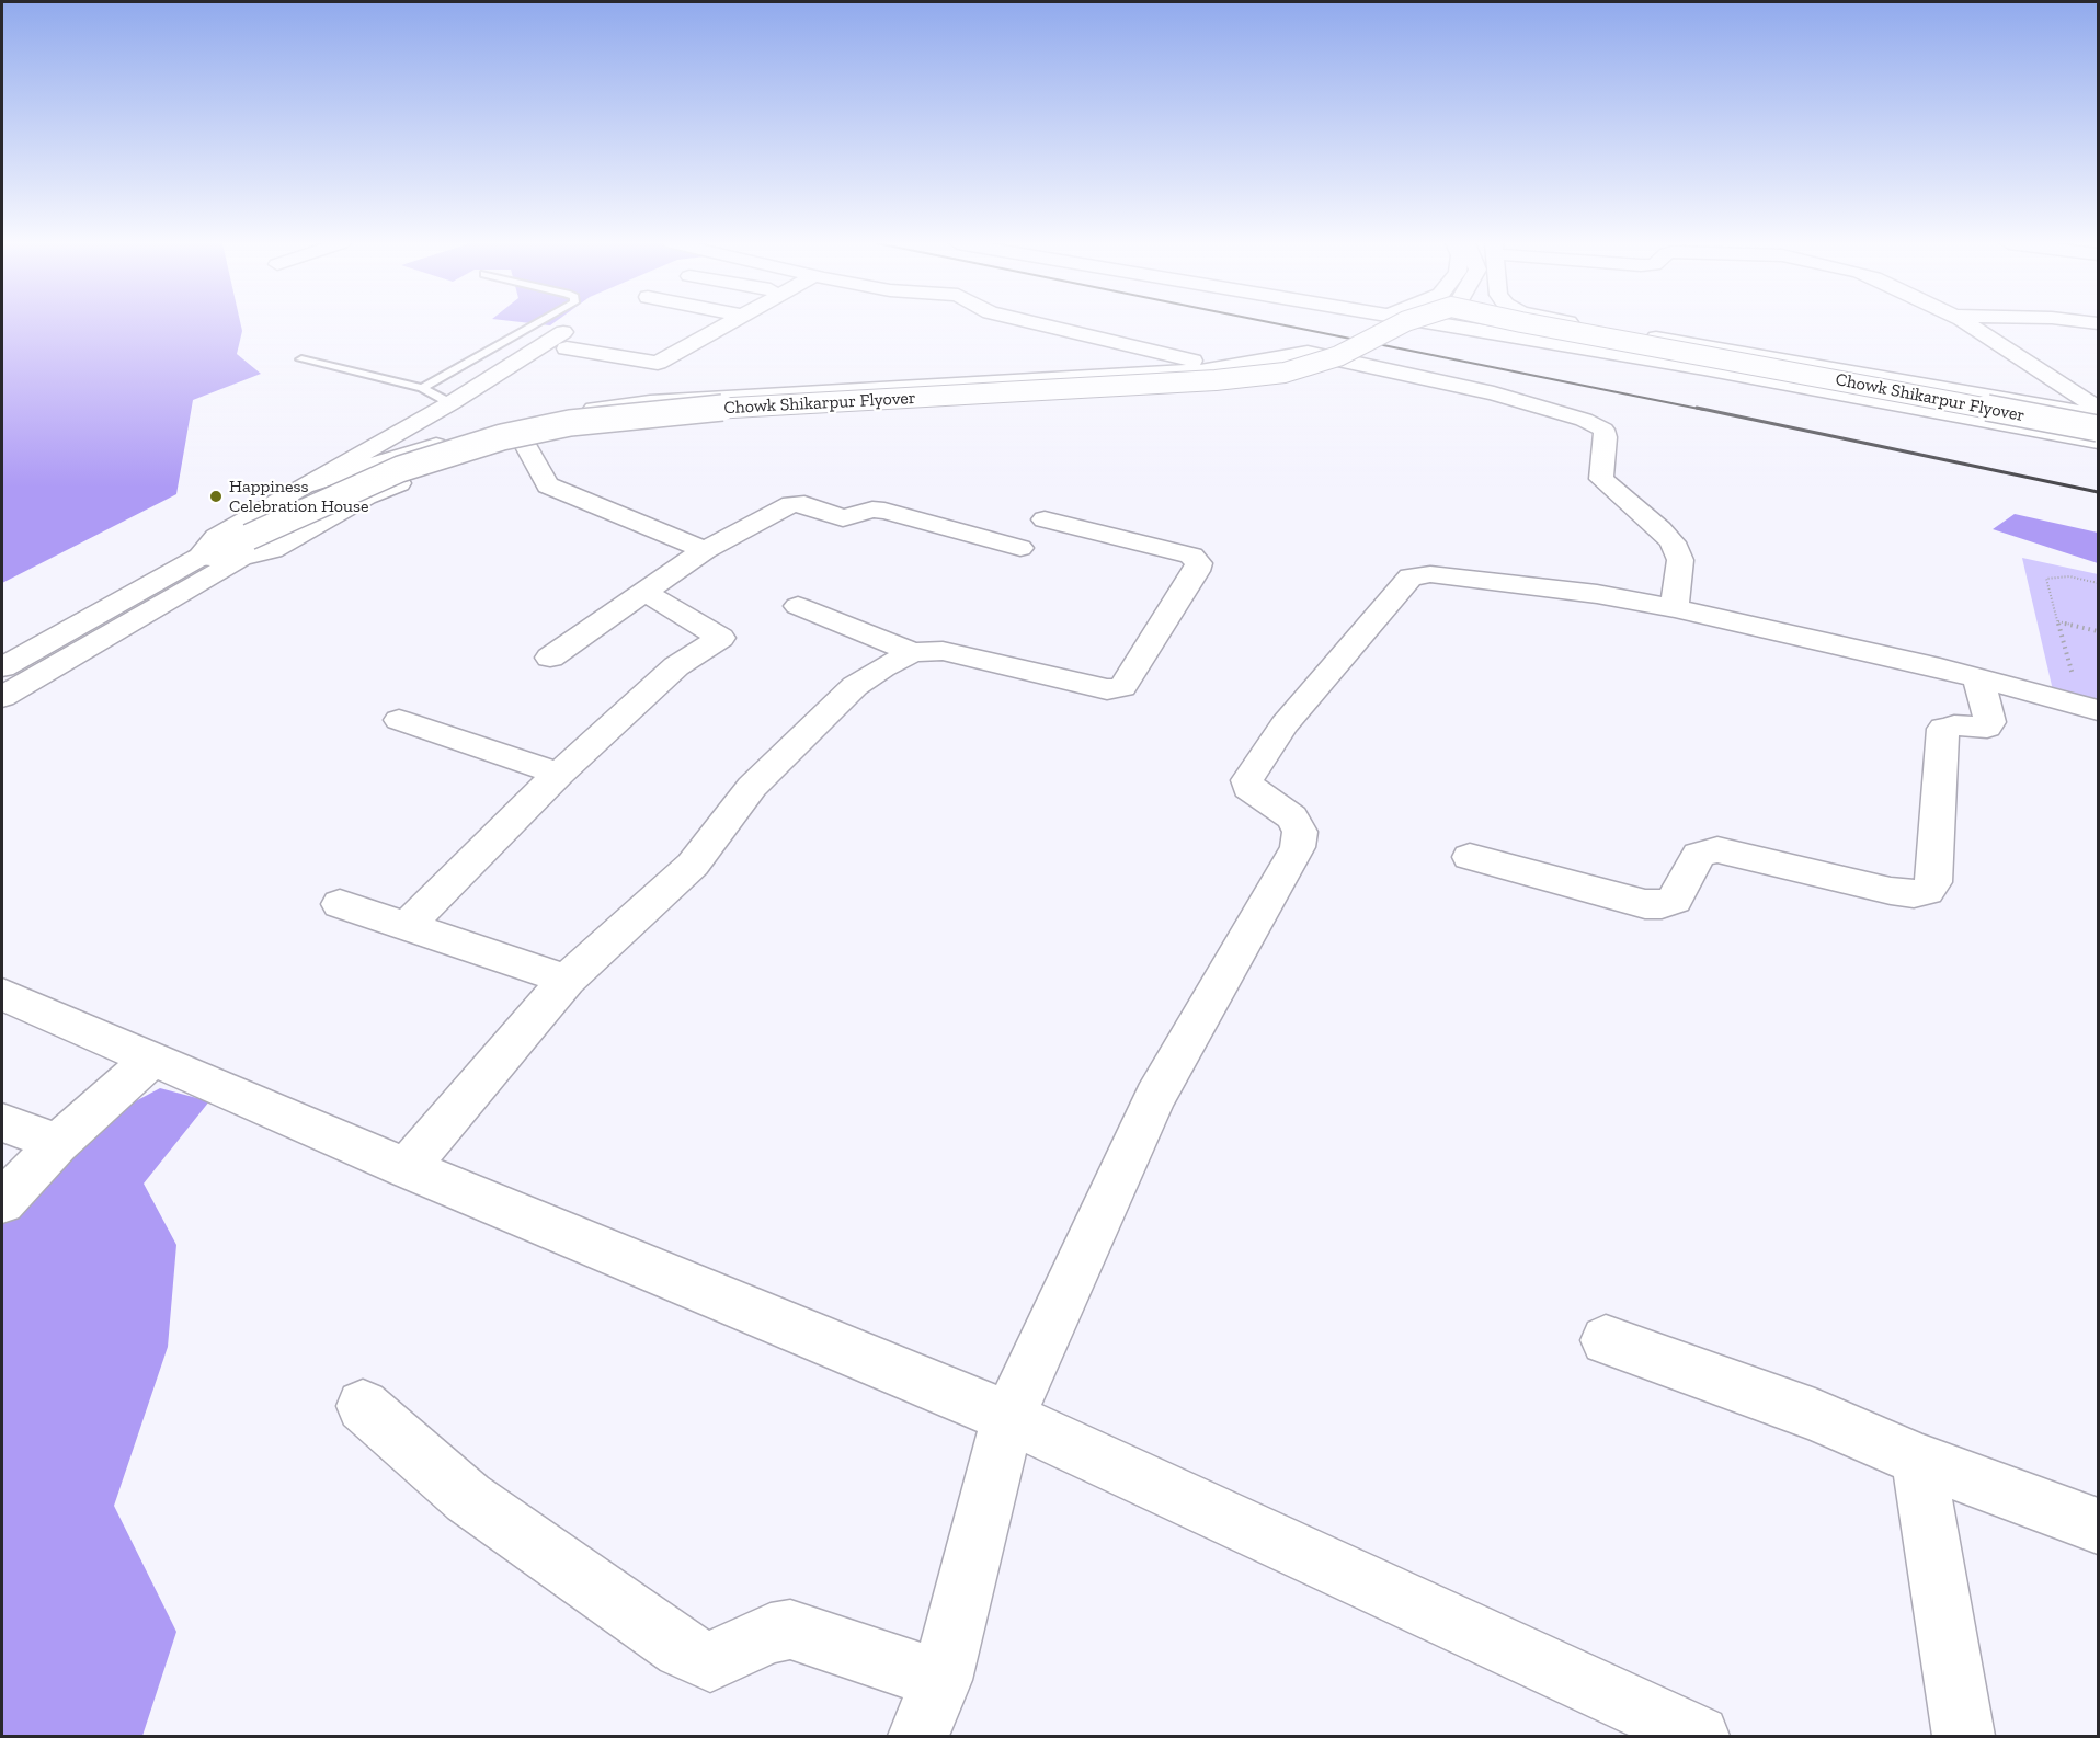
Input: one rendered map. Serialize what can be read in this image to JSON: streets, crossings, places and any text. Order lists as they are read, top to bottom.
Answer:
{
  "streets": {
    "street": ["Chowk Shikarpur Flyover"]
  },
  "places": ["Happiness Celebration House"]
}
